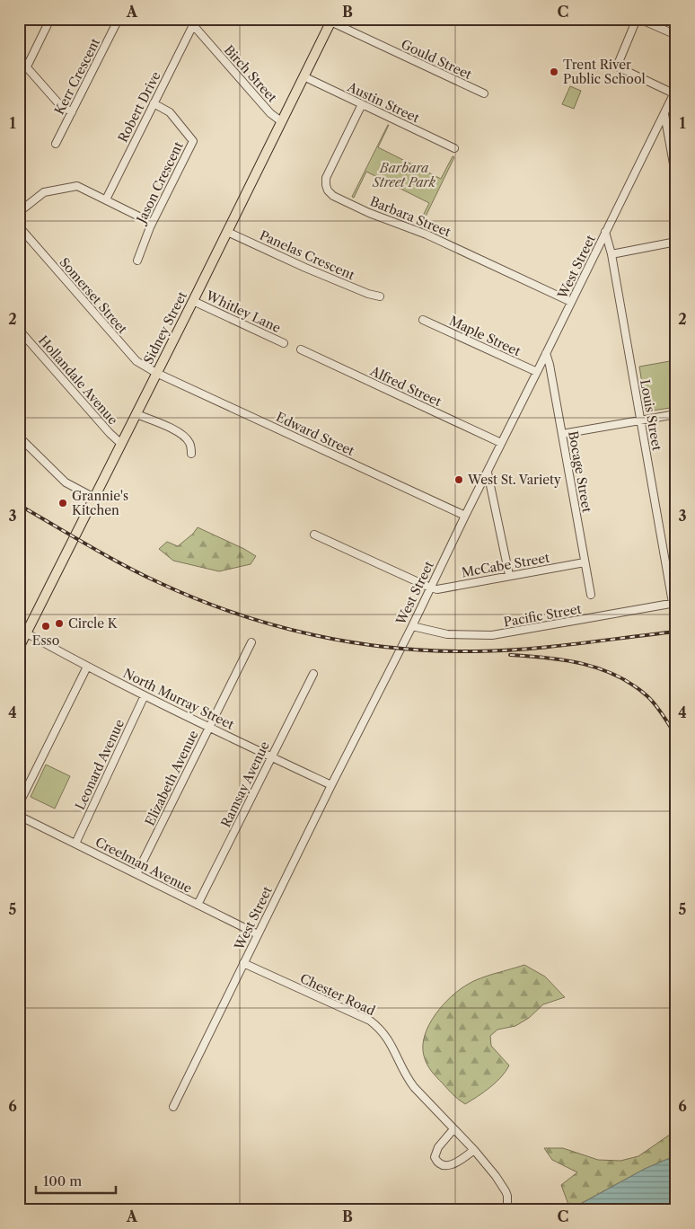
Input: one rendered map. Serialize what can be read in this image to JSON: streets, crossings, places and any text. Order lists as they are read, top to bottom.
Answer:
{
  "streets": {
    "main road": ["Sidney Street"],
    "street": [
      "Gould Street",
      "Birch Street",
      "Kerr Crescent",
      "Austin Street",
      "Robert Drive",
      "Jason Crescent",
      "Barbara Street",
      "Panelas Crescent",
      "West Street",
      "Somerset Street",
      "Whitley Lane",
      "Maple Street",
      "Hollandale Avenue",
      "Alfred Street",
      "Louis Street",
      "Edward Street",
      "Bocage Street",
      "McCabe Street",
      "Pacific Street",
      "North Murray Street",
      "Leonard Avenue",
      "Elizabeth Avenue",
      "Ramsay Avenue",
      "Creelman Avenue",
      "Chester Road"
    ]
  },
  "crossings": [
    ["Gould Street", "Sidney Street"],
    ["Birch Street", "Robert Drive"],
    ["Birch Street", "Sidney Street"],
    ["Austin Street", "Barbara Street"],
    ["Austin Street", "Sidney Street"],
    ["Robert Drive", "Jason Crescent"],
    ["Barbara Street", "West Street"],
    ["Panelas Crescent", "Sidney Street"],
    ["West Street", "Maple Street"],
    ["West Street", "Alfred Street"],
    ["West Street", "Louis Street"],
    ["West Street", "Edward Street"],
    ["West Street", "Bocage Street"],
    ["West Street", "McCabe Street"],
    ["West Street", "Pacific Street"],
    ["West Street", "North Murray Street"],
    ["West Street", "Creelman Avenue"],
    ["West Street", "Chester Road"],
    ["Somerset Street", "Sidney Street"],
    ["Somerset Street", "Edward Street"],
    ["Whitley Lane", "Sidney Street"],
    ["Sidney Street", "Hollandale Avenue"],
    ["Sidney Street", "Edward Street"],
    ["Sidney Street", "North Murray Street"],
    ["Louis Street", "Pacific Street"],
    ["Bocage Street", "McCabe Street"],
    ["North Murray Street", "Leonard Avenue"],
    ["North Murray Street", "Elizabeth Avenue"],
    ["North Murray Street", "Ramsay Avenue"],
    ["Leonard Avenue", "Creelman Avenue"],
    ["Elizabeth Avenue", "Creelman Avenue"],
    ["Ramsay Avenue", "Creelman Avenue"]
  ],
  "parks": ["Barbara Street Park"],
  "places": [
    "Trent River Public School",
    "West St. Variety",
    "Grannie's Kitchen",
    "Circle K",
    "Esso"
  ],
  "scale_bar": "100 m",
  "grid": {
    "columns": ["A", "B", "C"],
    "rows": [
      "1",
      "2",
      "3",
      "4",
      "5",
      "6"
    ]
  }
}
